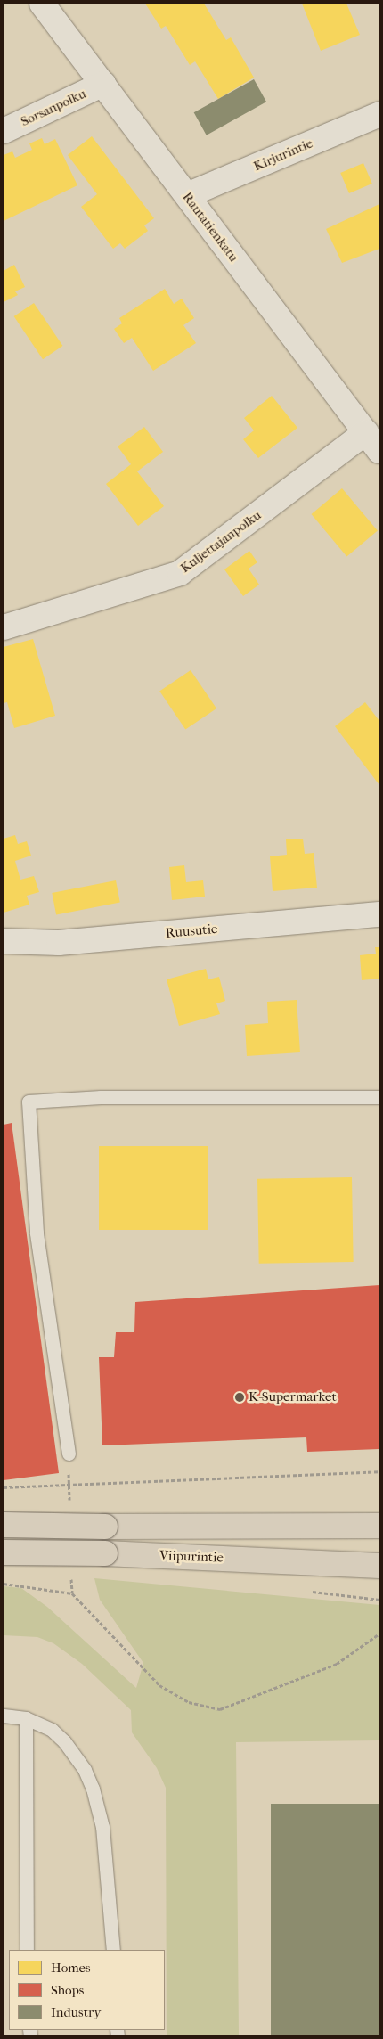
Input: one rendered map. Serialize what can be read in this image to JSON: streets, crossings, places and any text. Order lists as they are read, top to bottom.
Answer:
{
  "streets": {
    "main road": ["Viipurintie"],
    "street": [
      "Sorsanpolku",
      "Kirjurintie",
      "Rautatienkatu",
      "Kuljettajanpolku",
      "Ruusutie"
    ]
  },
  "crossings": [
    ["Sorsanpolku", "Rautatienkatu"],
    ["Kirjurintie", "Rautatienkatu"],
    ["Rautatienkatu", "Kuljettajanpolku"]
  ],
  "places": ["K-Supermarket"],
  "legend": ["Homes", "Shops", "Industry"]
}
